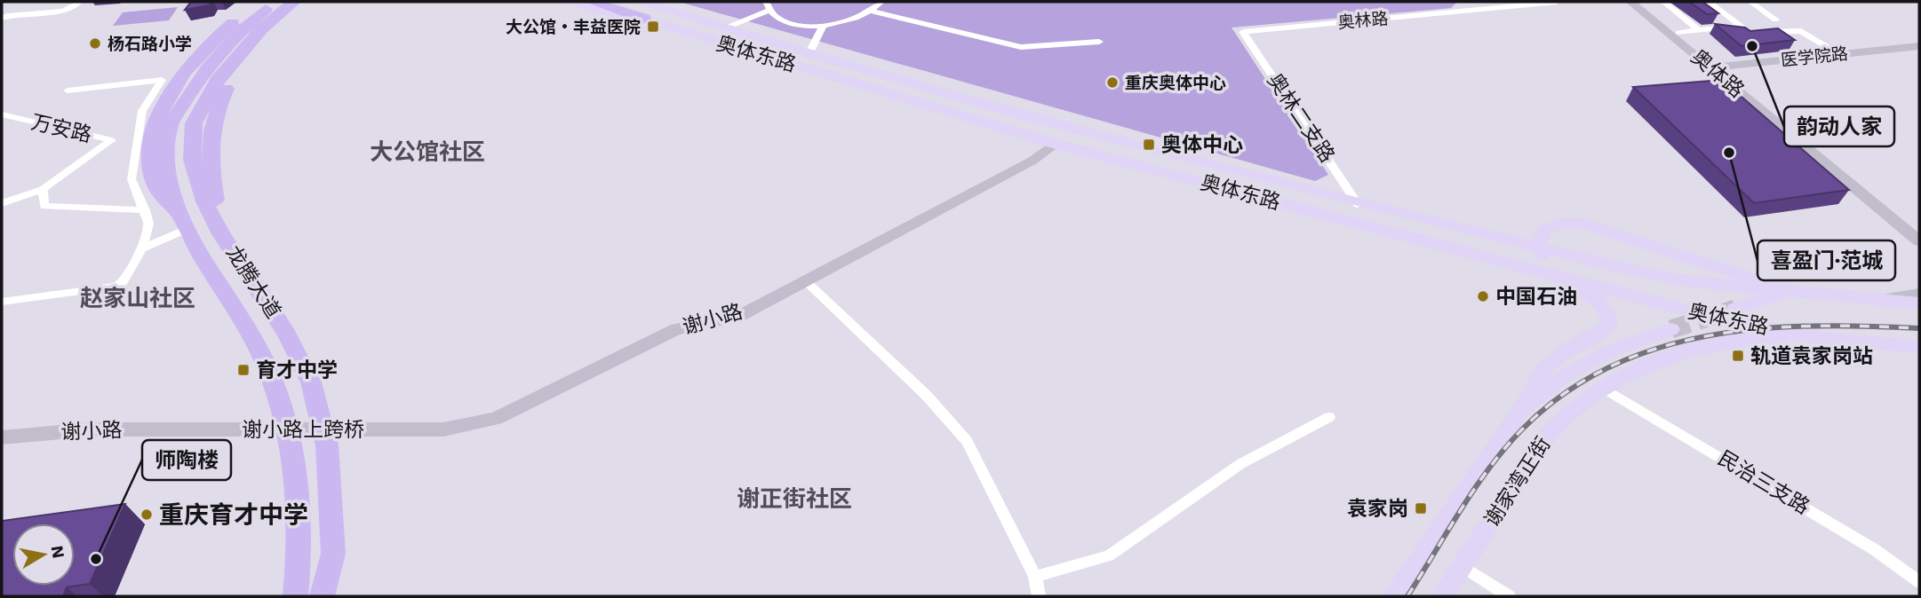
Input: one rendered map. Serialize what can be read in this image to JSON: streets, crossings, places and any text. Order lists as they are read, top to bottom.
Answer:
{
  "streets": {
    "highway": ["龙腾大道"],
    "main road": ["奥体东路", "谢家湾正街"],
    "street": [
      "奥林路",
      "医学院路",
      "奥体路",
      "奥林二支路",
      "万安路",
      "谢小路",
      "谢小路上跨桥",
      "民治三支路"
    ]
  },
  "crossings": [
    ["奥林路", "奥林二支路"],
    ["奥体东路", "奥林二支路"],
    ["奥体东路", "谢小路"],
    ["奥体东路", "谢家湾正街"],
    ["医学院路", "奥体路"],
    ["谢小路", "谢小路上跨桥"],
    ["谢家湾正街", "民治三支路"]
  ],
  "districts": ["大公馆社区", "赵家山社区", "谢正街社区"],
  "places": {
    "transit": [
      "大公馆‧丰益医院",
      "奥体中心",
      "轨道袁家岗站",
      "育才中学",
      "袁家岗"
    ],
    "other": [
      "杨石路小学",
      "韵动人家",
      "重庆奥体中心",
      "喜盈门·范城",
      "中国石油",
      "重庆育才中学",
      "师陶楼"
    ]
  },
  "north": "right"
}
